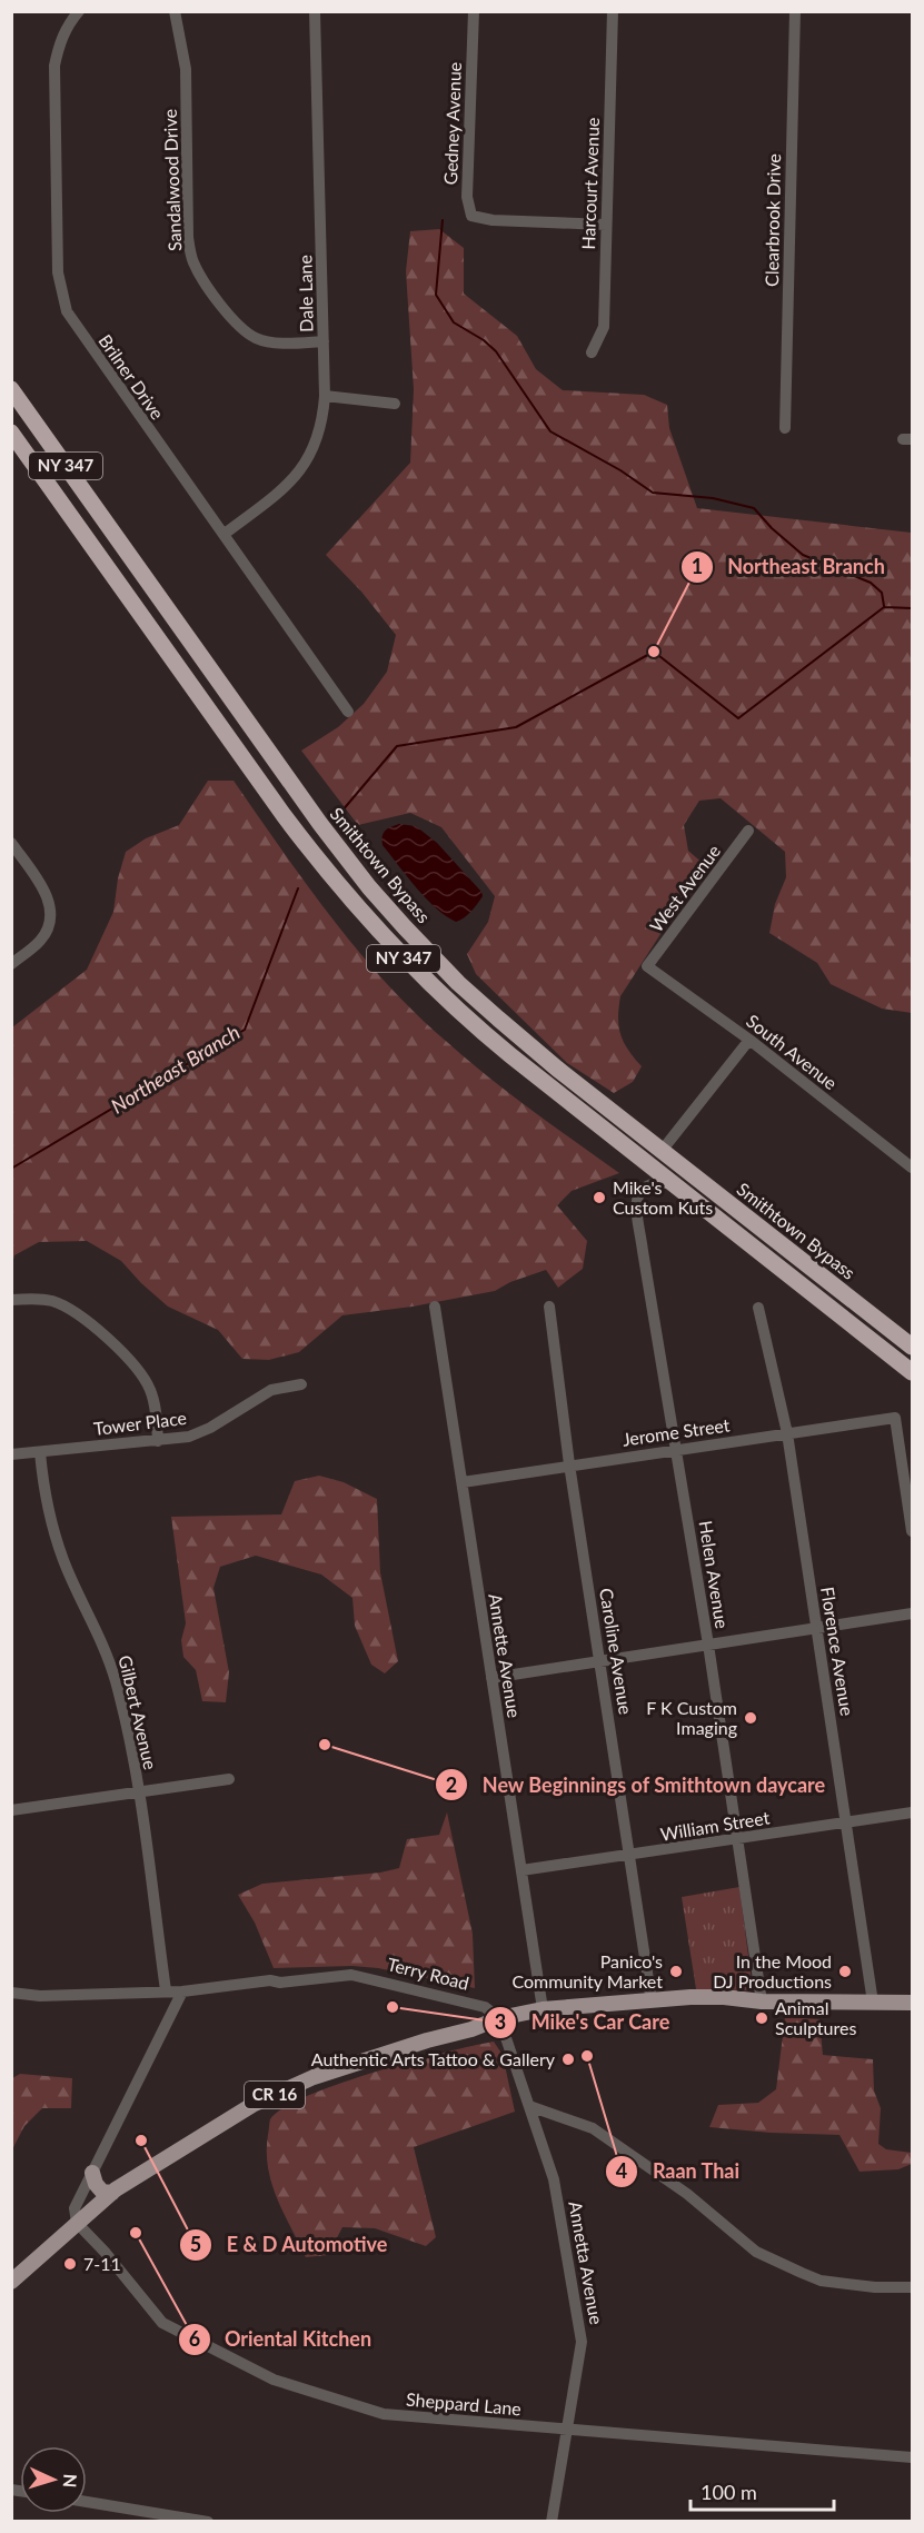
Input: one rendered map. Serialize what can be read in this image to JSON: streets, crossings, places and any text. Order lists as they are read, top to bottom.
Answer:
{
  "streets": {
    "highway": ["NY 347", "Smithtown Bypass"],
    "main road": ["CR 16"],
    "street": [
      "Gedney Avenue",
      "Sandalwood Drive",
      "Harcourt Avenue",
      "Clearbrook Drive",
      "Dale Lane",
      "Brilner Drive",
      "West Avenue",
      "South Avenue",
      "Tower Place",
      "Jerome Street",
      "Helen Avenue",
      "Caroline Avenue",
      "Florence Avenue",
      "Annette Avenue",
      "Gilbert Avenue",
      "William Street",
      "Terry Road",
      "Annetta Avenue",
      "Sheppard Lane"
    ]
  },
  "crossings": [
    ["Gedney Avenue", "Harcourt Avenue"],
    ["Sandalwood Drive", "Dale Lane"],
    ["Dale Lane", "Brilner Drive"],
    ["NY 347", "Helen Avenue"],
    ["West Avenue", "South Avenue"],
    ["Tower Place", "Gilbert Avenue"],
    ["Jerome Street", "Helen Avenue"],
    ["Jerome Street", "Caroline Avenue"],
    ["Jerome Street", "Florence Avenue"],
    ["Jerome Street", "Annette Avenue"],
    ["Helen Avenue", "William Street"],
    ["Helen Avenue", "CR 16"],
    ["Caroline Avenue", "William Street"],
    ["Caroline Avenue", "CR 16"],
    ["Florence Avenue", "William Street"],
    ["Florence Avenue", "CR 16"],
    ["Annette Avenue", "William Street"],
    ["Annette Avenue", "CR 16"],
    ["Gilbert Avenue", "Terry Road"],
    ["Terry Road", "CR 16"],
    ["Terry Road", "Annetta Avenue"],
    ["CR 16", "Annetta Avenue"],
    ["CR 16", "Sheppard Lane"],
    ["Annetta Avenue", "Sheppard Lane"]
  ],
  "water": ["Northeast Branch"],
  "places": [
    "Northeast Branch",
    "Mike's Custom Kuts",
    "F K Custom Imaging",
    "New Beginnings of Smithtown daycare",
    "Panico's Community Market",
    "In the Mood DJ Productions",
    "Mike's Car Care",
    "Animal Sculptures",
    "Raan Thai",
    "Authentic Arts Tattoo & Gallery",
    "E & D Automotive",
    "Oriental Kitchen",
    "7-11"
  ],
  "scale_bar": "100 m",
  "north": "right"
}
